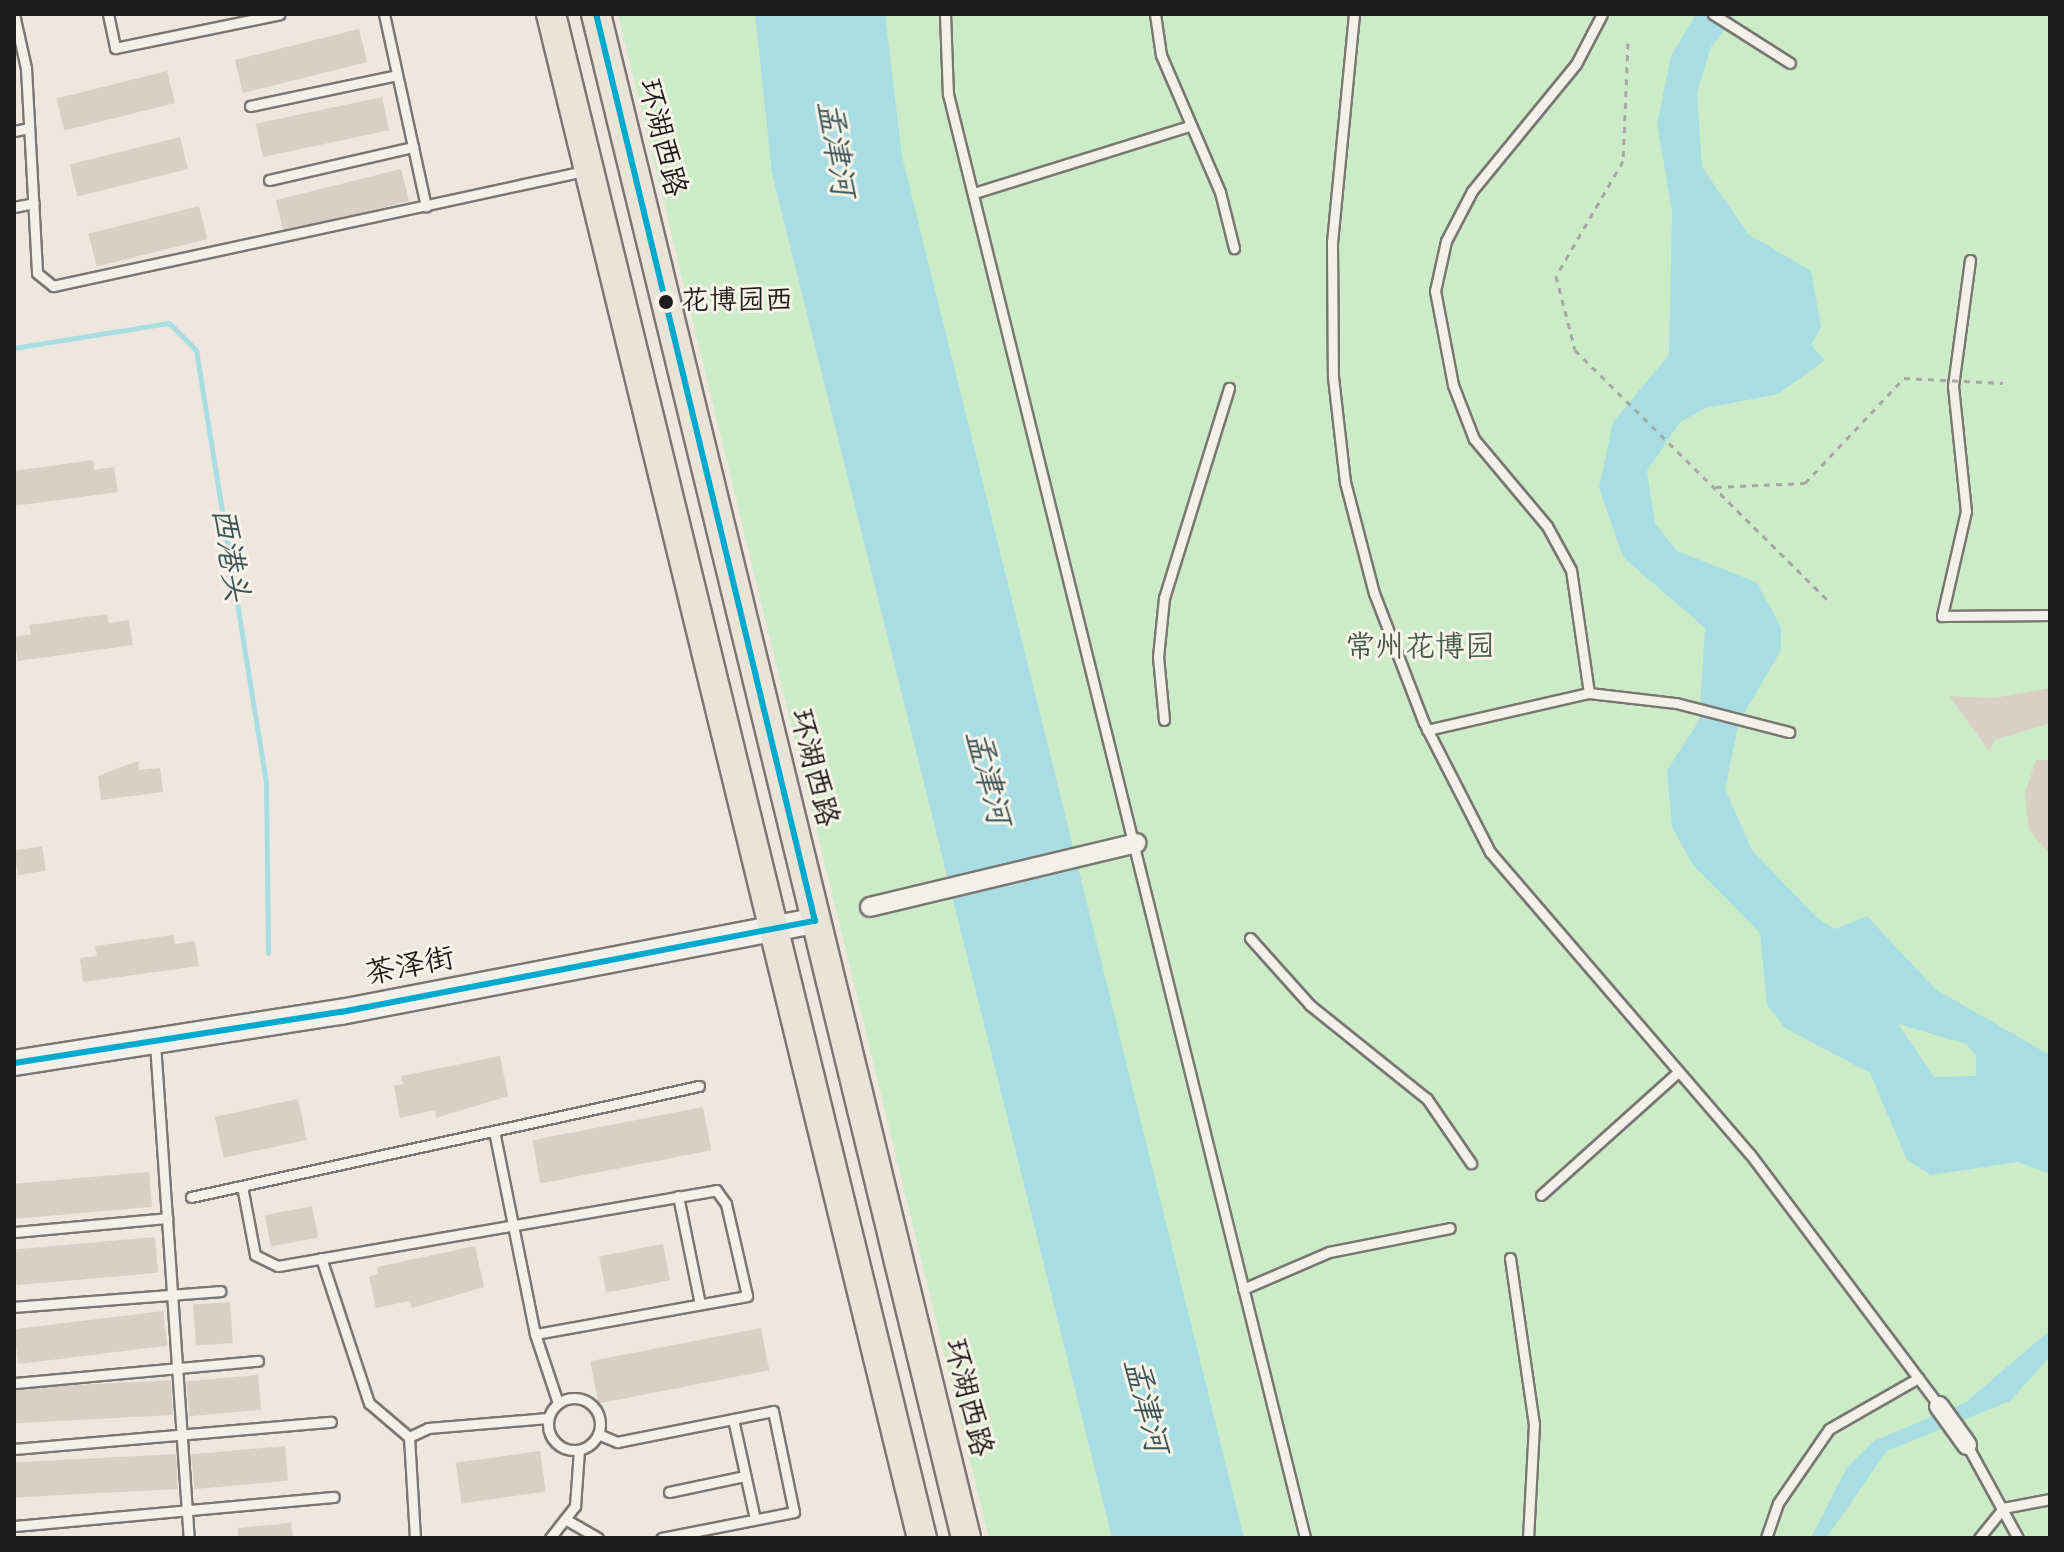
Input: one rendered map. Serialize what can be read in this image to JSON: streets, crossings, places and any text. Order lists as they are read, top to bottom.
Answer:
{
  "streets": {
    "main road": ["环湖西路"],
    "street": ["茶泽街"]
  },
  "crossings": [
    ["环湖西路", "茶泽街"]
  ],
  "water": ["孟津河", "西港头"],
  "parks": ["常州花博园"],
  "places": ["花博园西"]
}
